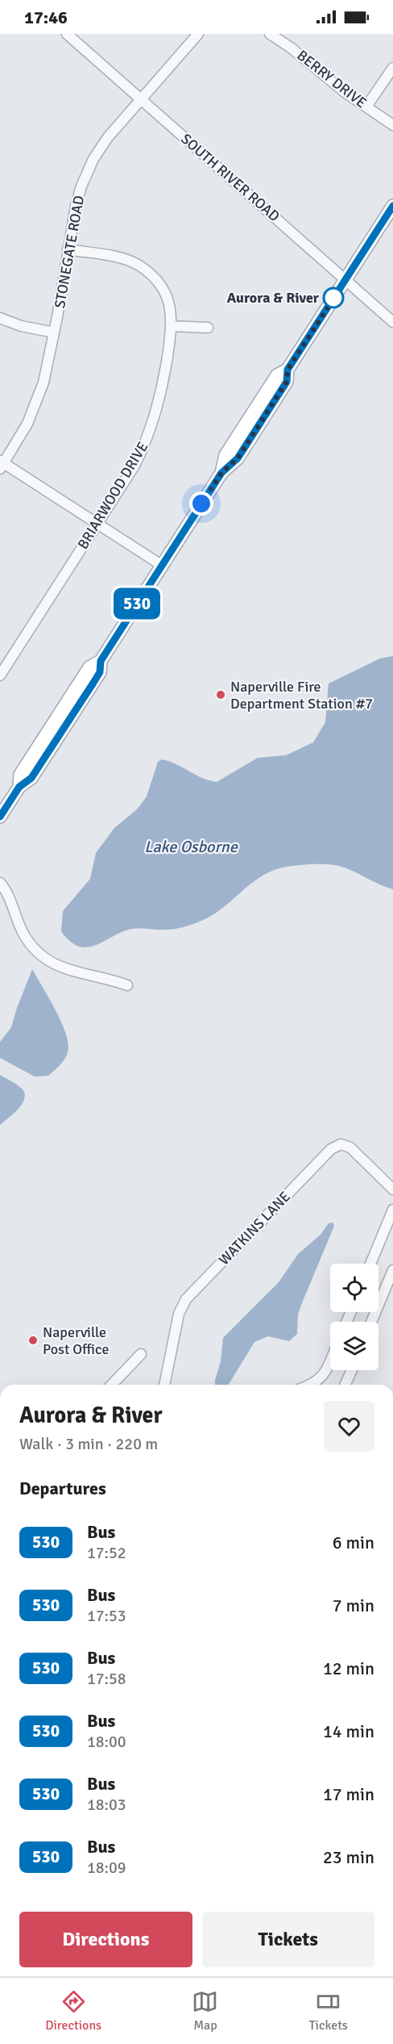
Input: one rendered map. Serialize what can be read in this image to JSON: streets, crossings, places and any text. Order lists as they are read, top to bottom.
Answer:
{
  "streets": {
    "street": [
      "BERRY DRIVE",
      "SOUTH RIVER ROAD",
      "STONEGATE ROAD",
      "BRIARWOOD DRIVE",
      "WATKINS LANE"
    ]
  },
  "crossings": [
    ["SOUTH RIVER ROAD", "STONEGATE ROAD"],
    ["STONEGATE ROAD", "BRIARWOOD DRIVE"]
  ],
  "water": ["Lake Osborne"],
  "places": ["Aurora & River", "Naperville Fire Department Station #7", "Naperville Post Office"],
  "lines": ["bus line 530"],
  "page": {
    "status": "17:46",
    "on_map": "530",
    "heading": [
      ["Aurora & River", "Walk · 3 min · 220 m"],
      "Departures"
    ],
    "list": [
      {
        "mark": "530",
        "name": "Bus",
        "note": "17:52",
        "value": "6 min"
      },
      {
        "mark": "530",
        "name": "Bus",
        "note": "17:53",
        "value": "7 min"
      },
      {
        "mark": "530",
        "name": "Bus",
        "note": "17:58",
        "value": "12 min"
      },
      {
        "mark": "530",
        "name": "Bus",
        "note": "18:00",
        "value": "14 min"
      },
      {
        "mark": "530",
        "name": "Bus",
        "note": "18:03",
        "value": "17 min"
      },
      {
        "mark": "530",
        "name": "Bus",
        "note": "18:09",
        "value": "23 min"
      }
    ],
    "buttons": ["Directions", "Tickets"],
    "tabs": ["Directions", "Map", "Tickets"]
  }
}
